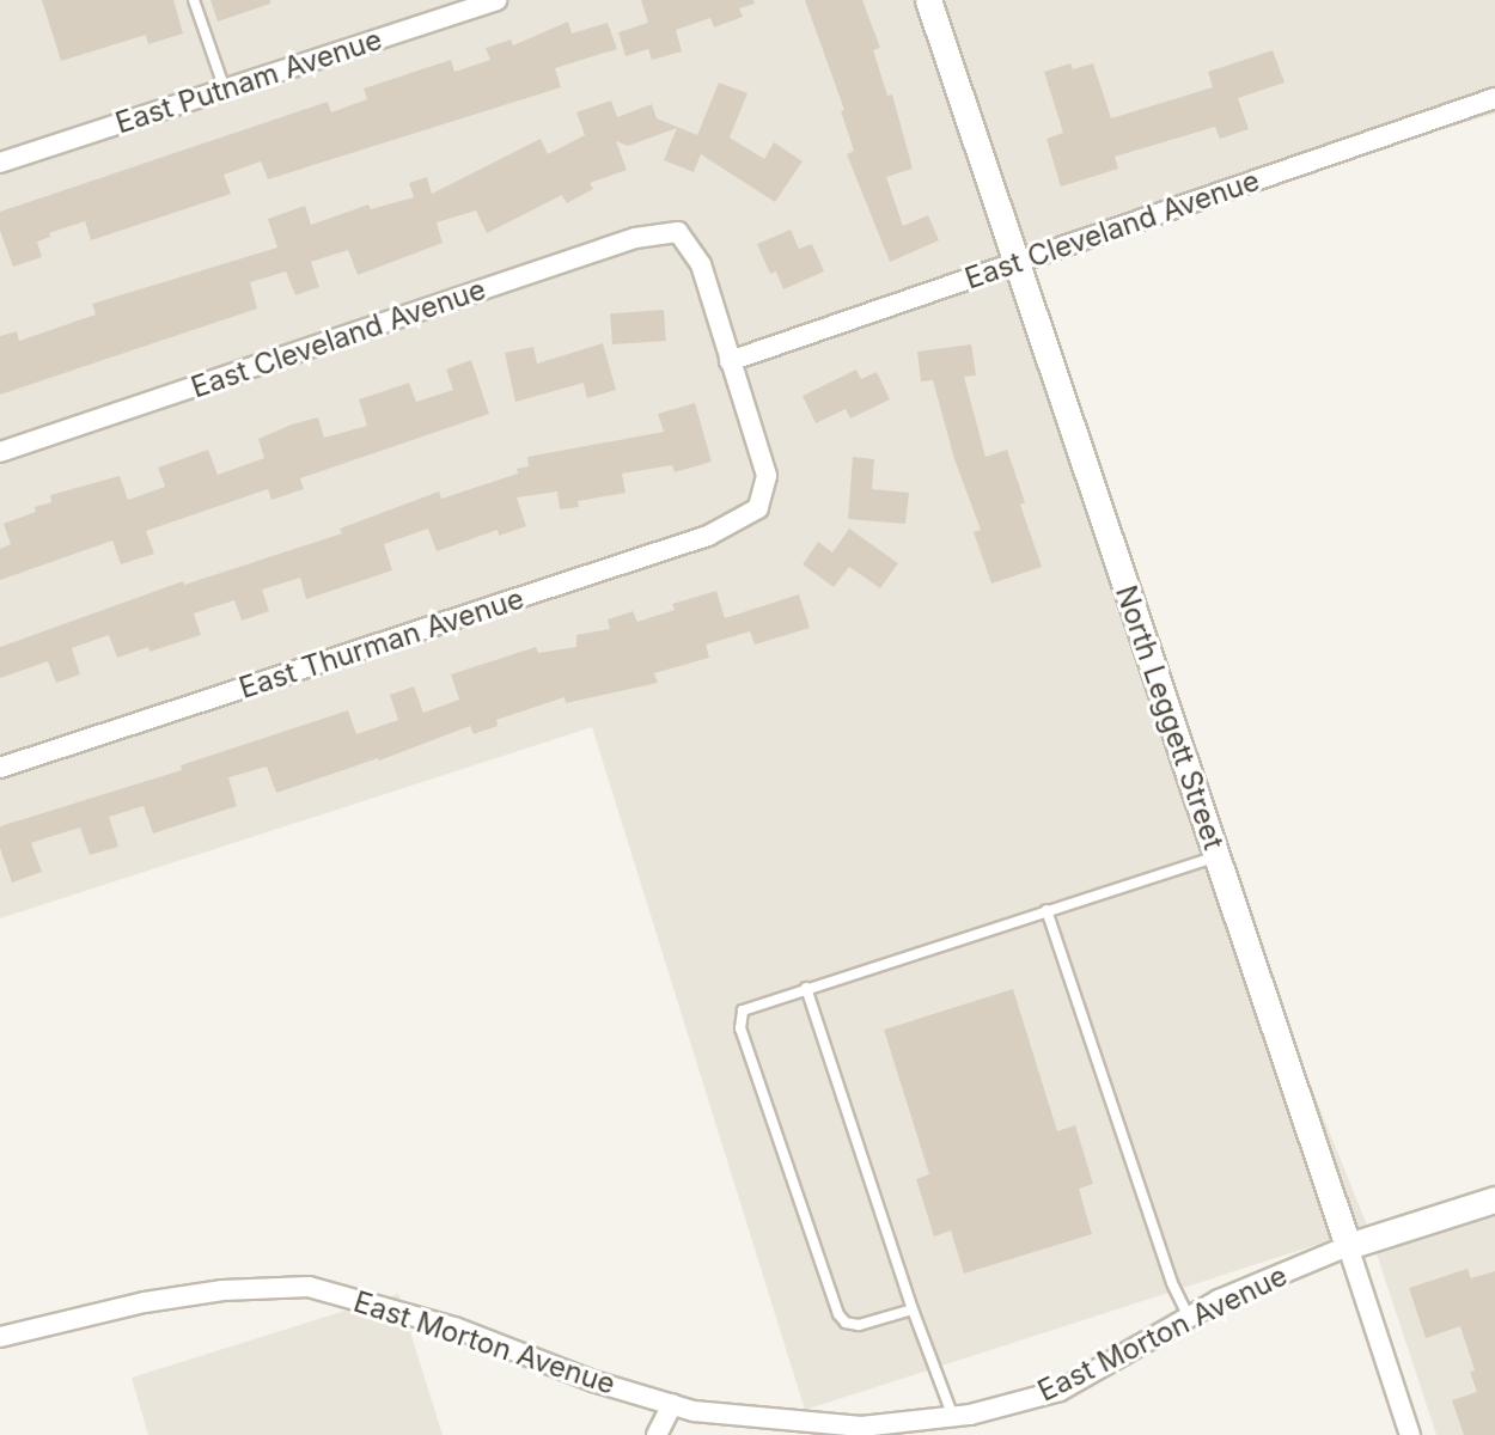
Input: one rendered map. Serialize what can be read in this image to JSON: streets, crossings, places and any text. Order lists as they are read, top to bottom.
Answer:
{
  "streets": {
    "street": [
      "East Putnam Avenue",
      "East Cleveland Avenue",
      "East Thurman Avenue",
      "North Leggett Street",
      "East Morton Avenue"
    ]
  },
  "crossings": [
    ["East Cleveland Avenue", "East Thurman Avenue"],
    ["East Cleveland Avenue", "North Leggett Street"],
    ["North Leggett Street", "East Morton Avenue"]
  ]
}
